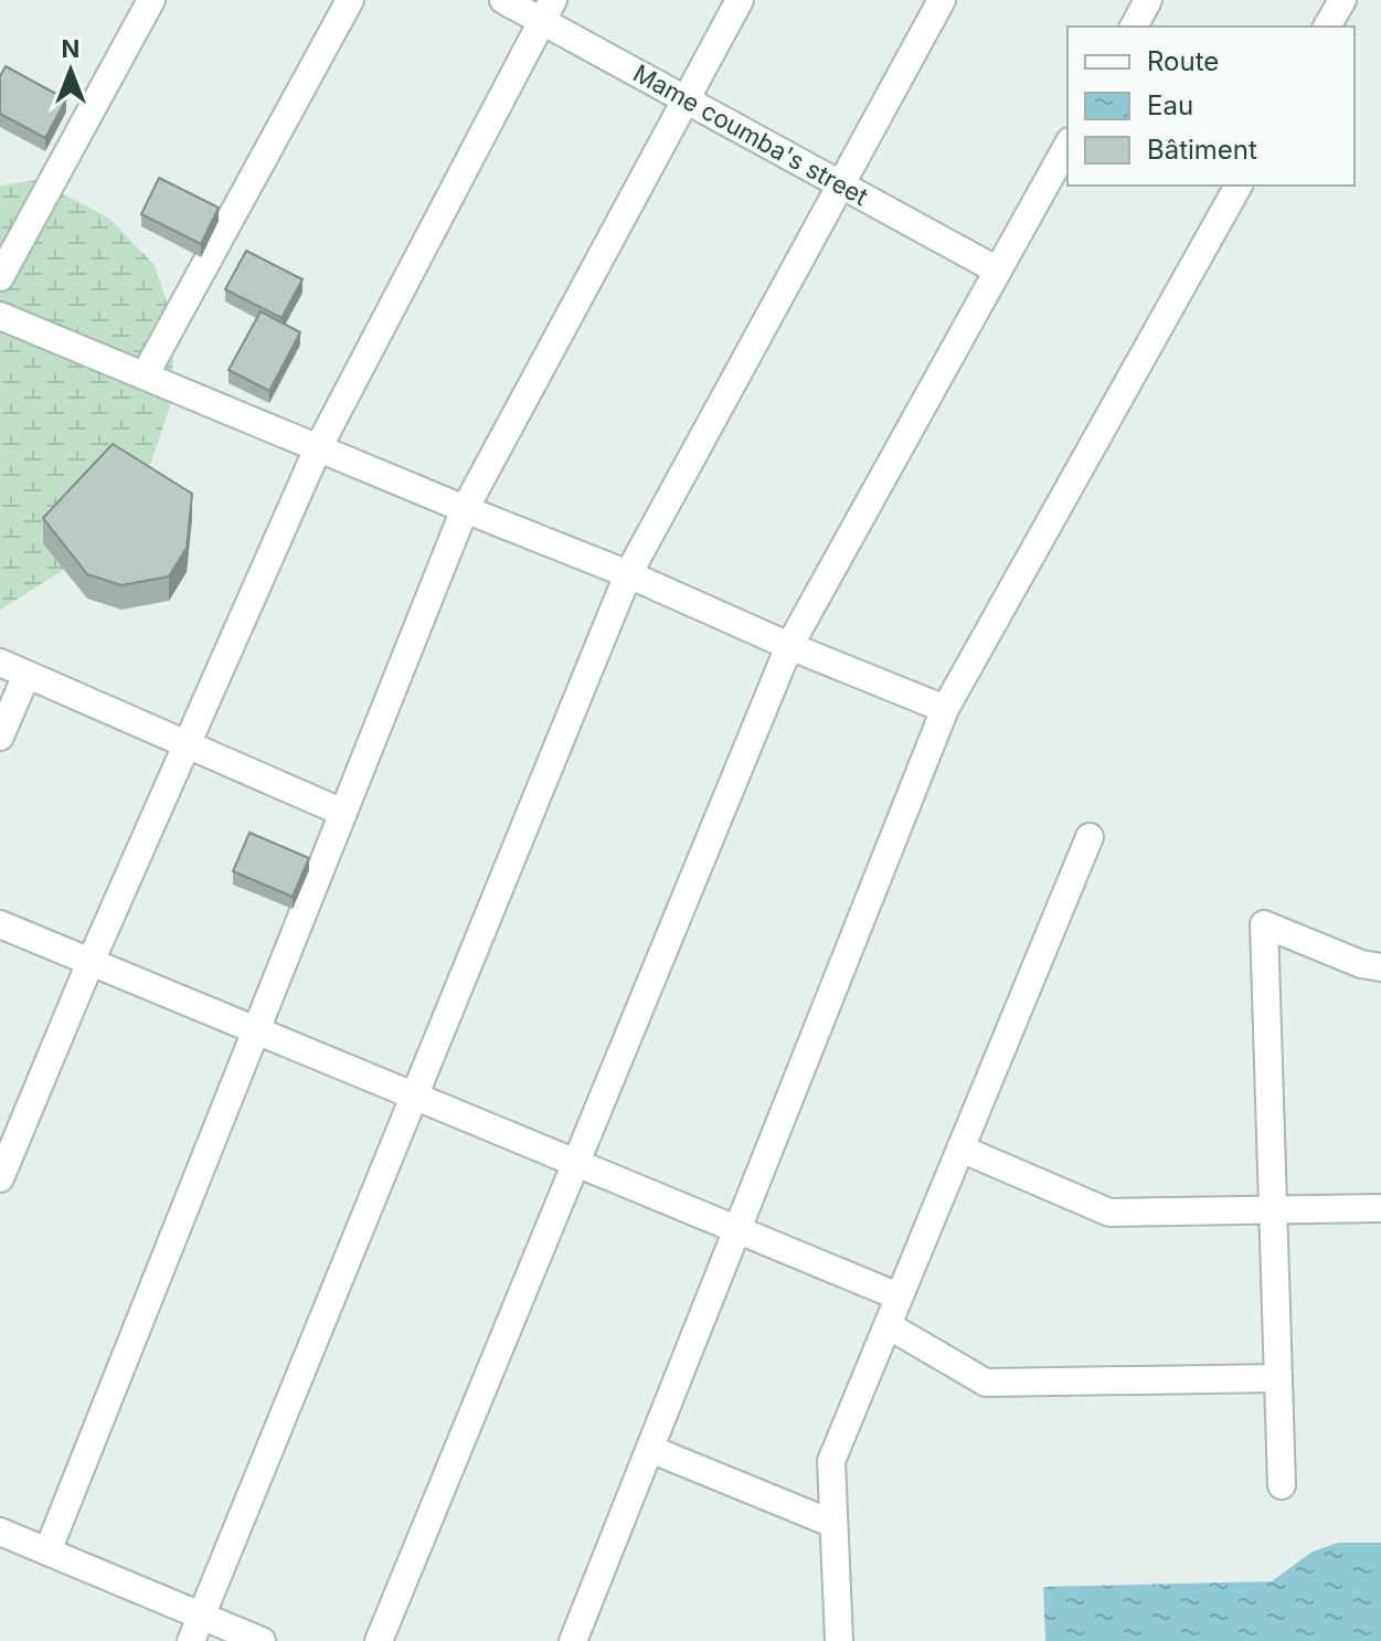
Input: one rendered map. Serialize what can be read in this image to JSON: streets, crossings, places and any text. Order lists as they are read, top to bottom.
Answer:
{
  "streets": {
    "street": ["Mame coumba's street"]
  },
  "legend": ["Route", "Eau", "Bâtiment"],
  "north": "top"
}
